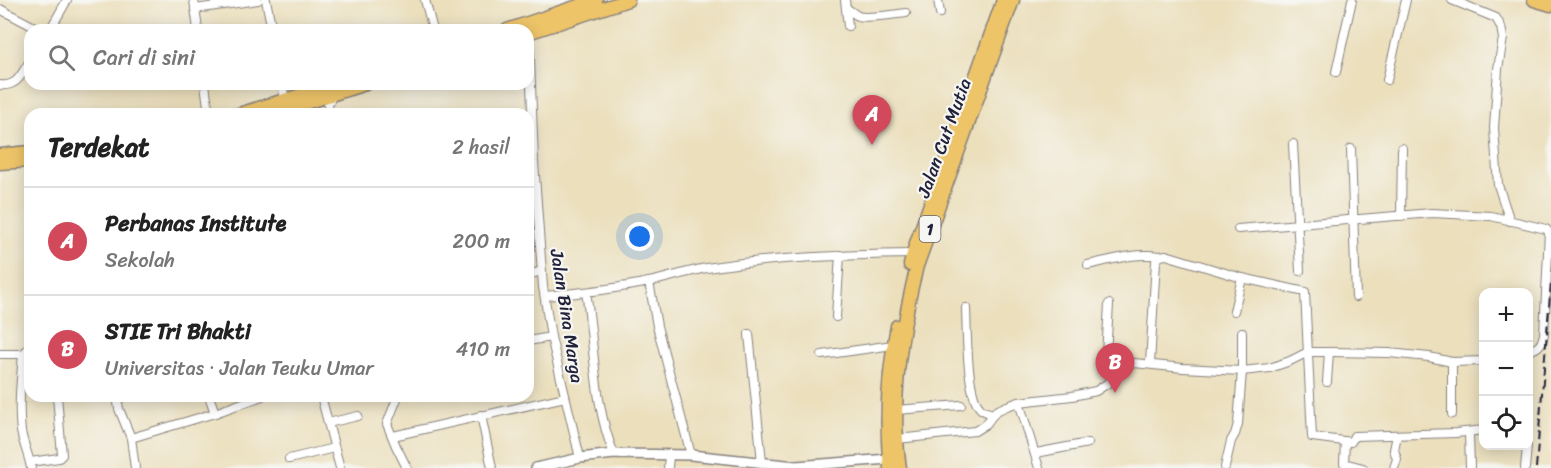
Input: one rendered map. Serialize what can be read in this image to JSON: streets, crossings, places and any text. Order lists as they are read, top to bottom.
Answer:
{
  "streets": {
    "main road": ["Jalan Cut Mutia", "1"],
    "street": ["Jalan Bina Marga"]
  },
  "page": {
    "search": "Cari di sini",
    "pins": ["A", "B"],
    "heading": ["Terdekat", "2 hasil"],
    "list": [
      {
        "mark": "A",
        "name": "Perbanas Institute",
        "note": "Sekolah",
        "value": "200 m"
      },
      {
        "mark": "B",
        "name": "STIE Tri Bhakti",
        "note": "Universitas · Jalan Teuku Umar",
        "value": "410 m"
      }
    ],
    "map_buttons": ["+", "−"]
  }
}
